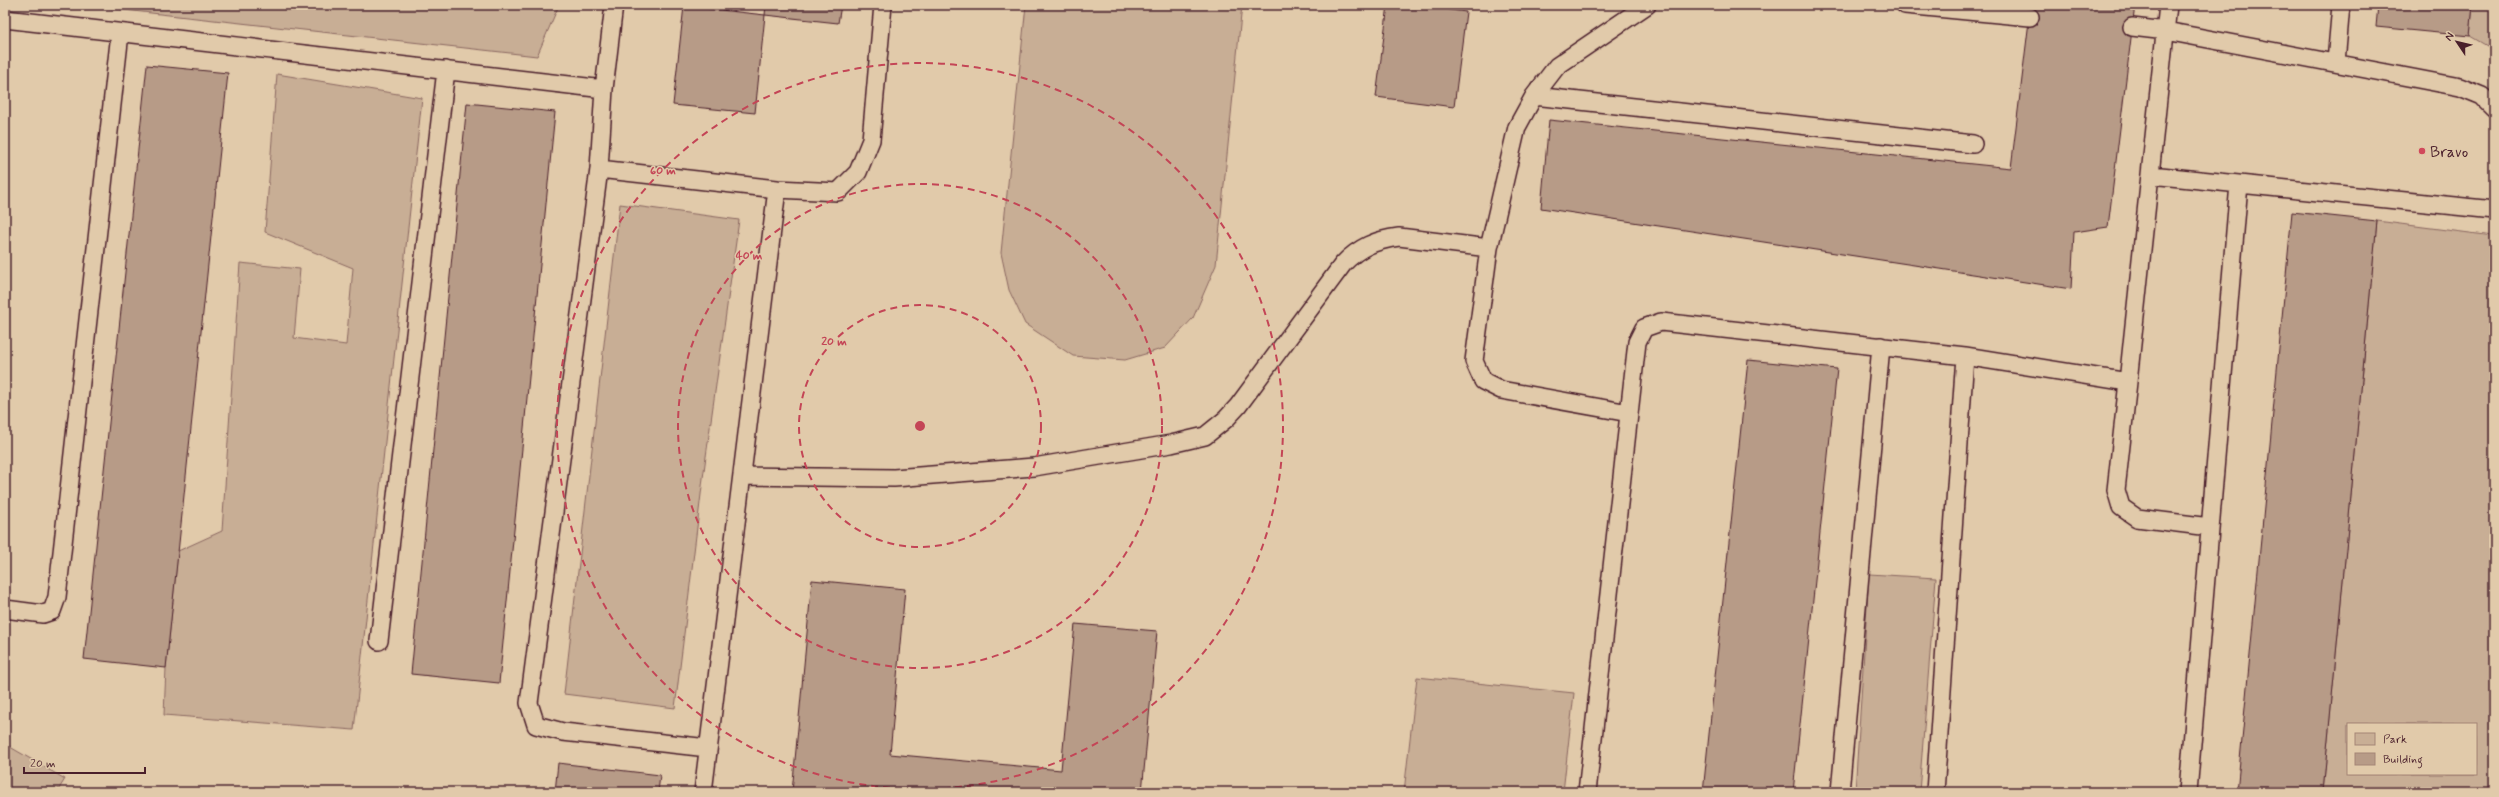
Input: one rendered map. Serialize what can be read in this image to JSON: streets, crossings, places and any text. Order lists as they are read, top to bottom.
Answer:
{
  "places": ["Bravo"],
  "legend": ["Park", "Building"],
  "scale_bar": "20 m",
  "north": "top left",
  "rings": ["60 m", "40 m", "20 m"]
}
